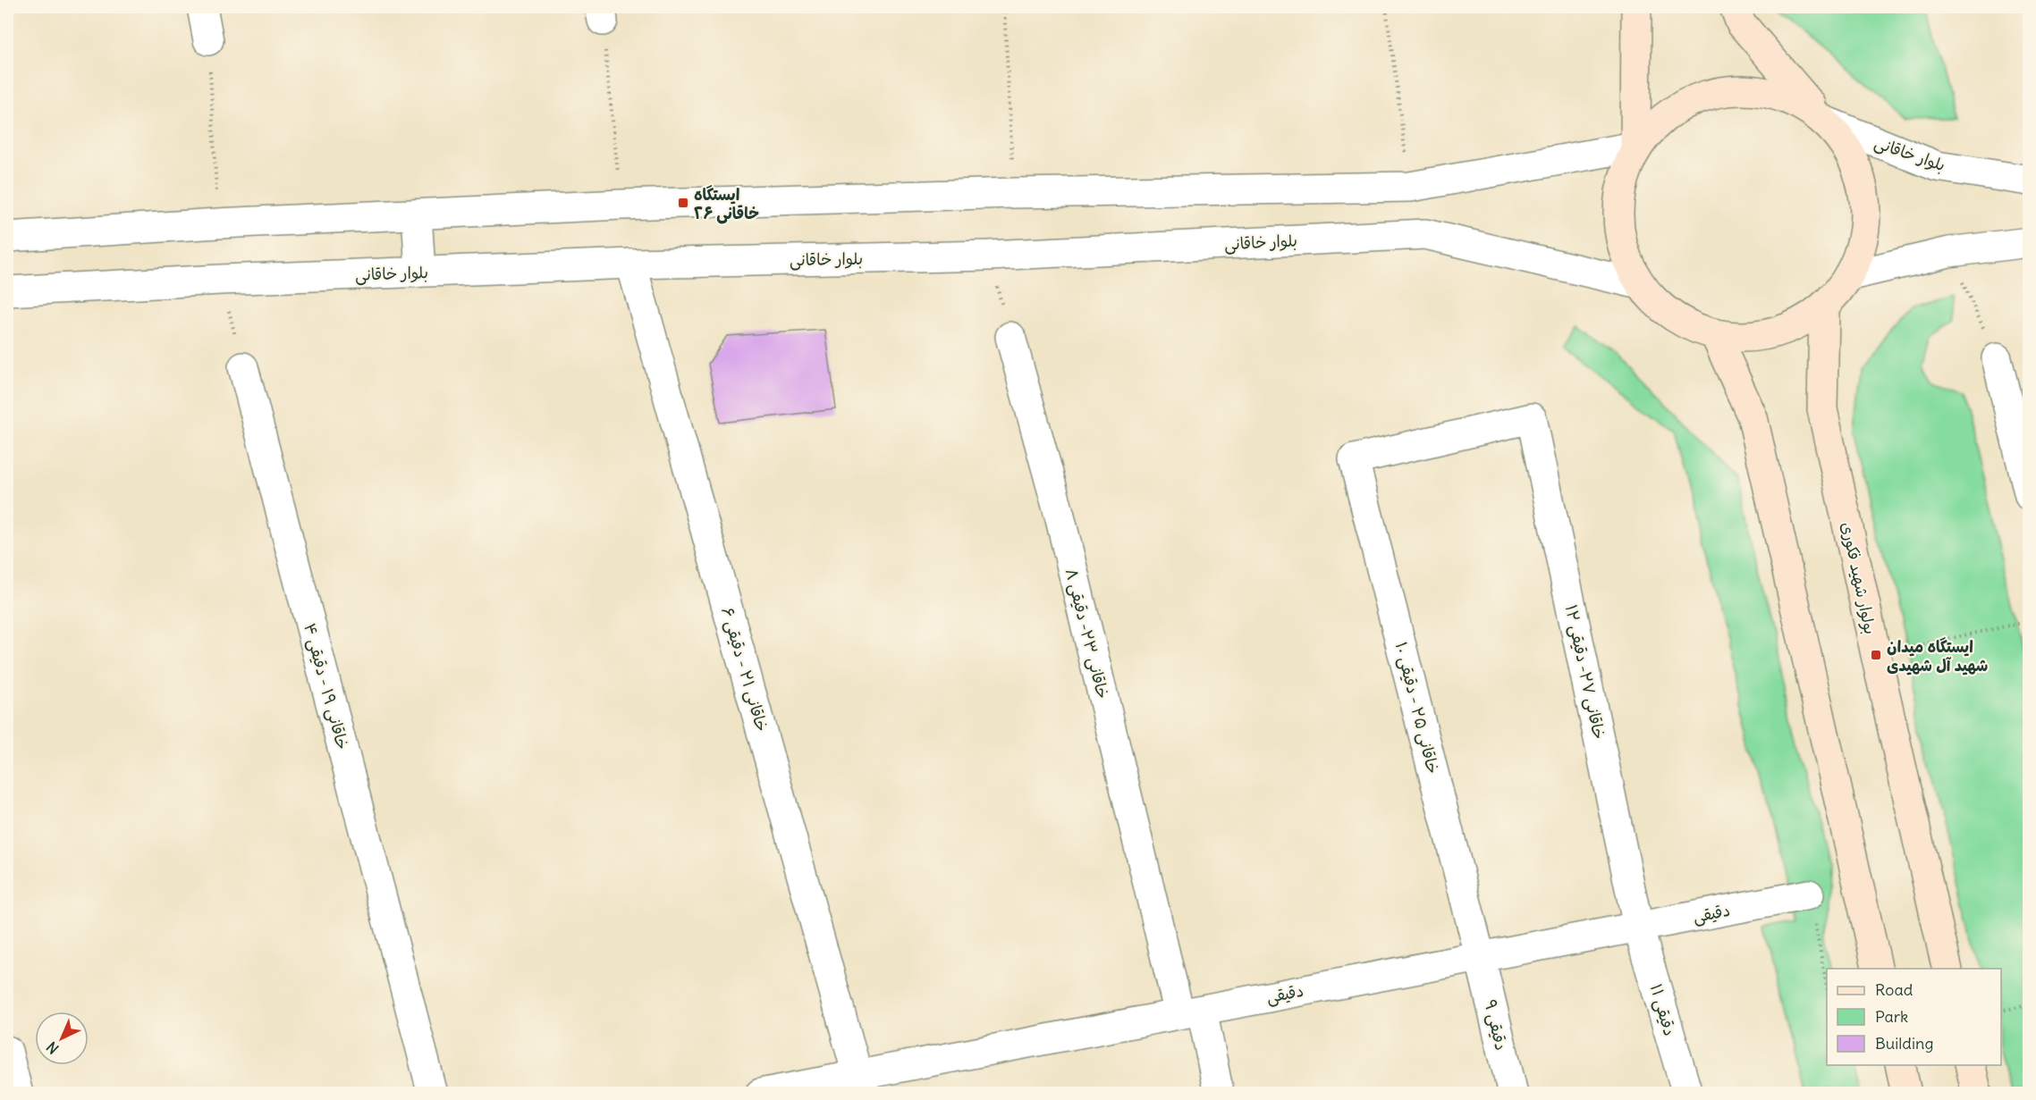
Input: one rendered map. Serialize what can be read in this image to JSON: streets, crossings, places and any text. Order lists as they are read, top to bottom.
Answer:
{
  "streets": {
    "main road": ["بولوار شهید فکوری"],
    "street": [
      "بلوار خاقانی",
      "خاقانی ۲۳- دقیقی ۸",
      "خاقانی ۲۱ - دقیقی ۶",
      "خاقانی ۲۷- دقیقی ۱۲",
      "خاقانی ۱۹ - دقیقی ۴",
      "خاقانی ۲۵ - دقیقی ۱۰",
      "دقیقی",
      "دقیقی ۱۱",
      "دقیقی ۹"
    ]
  },
  "crossings": [
    ["بلوار خاقانی", "خاقانی ۲۱ - دقیقی ۶"],
    ["خاقانی ۲۳- دقیقی ۸", "دقیقی"],
    ["خاقانی ۲۱ - دقیقی ۶", "دقیقی"],
    ["خاقانی ۲۷- دقیقی ۱۲", "خاقانی ۲۵ - دقیقی ۱۰"],
    ["خاقانی ۲۷- دقیقی ۱۲", "دقیقی"],
    ["خاقانی ۲۷- دقیقی ۱۲", "دقیقی ۱۱"],
    ["خاقانی ۲۵ - دقیقی ۱۰", "دقیقی"],
    ["خاقانی ۲۵ - دقیقی ۱۰", "دقیقی ۹"],
    ["دقیقی", "دقیقی ۱۱"],
    ["دقیقی", "دقیقی ۹"]
  ],
  "places": {
    "transit": ["ایستگاه خاقانی ٢۶", "ایستگاه میدان شهید آل شهیدی"]
  },
  "legend": ["Road", "Park", "Building"],
  "north": "bottom left"
}
